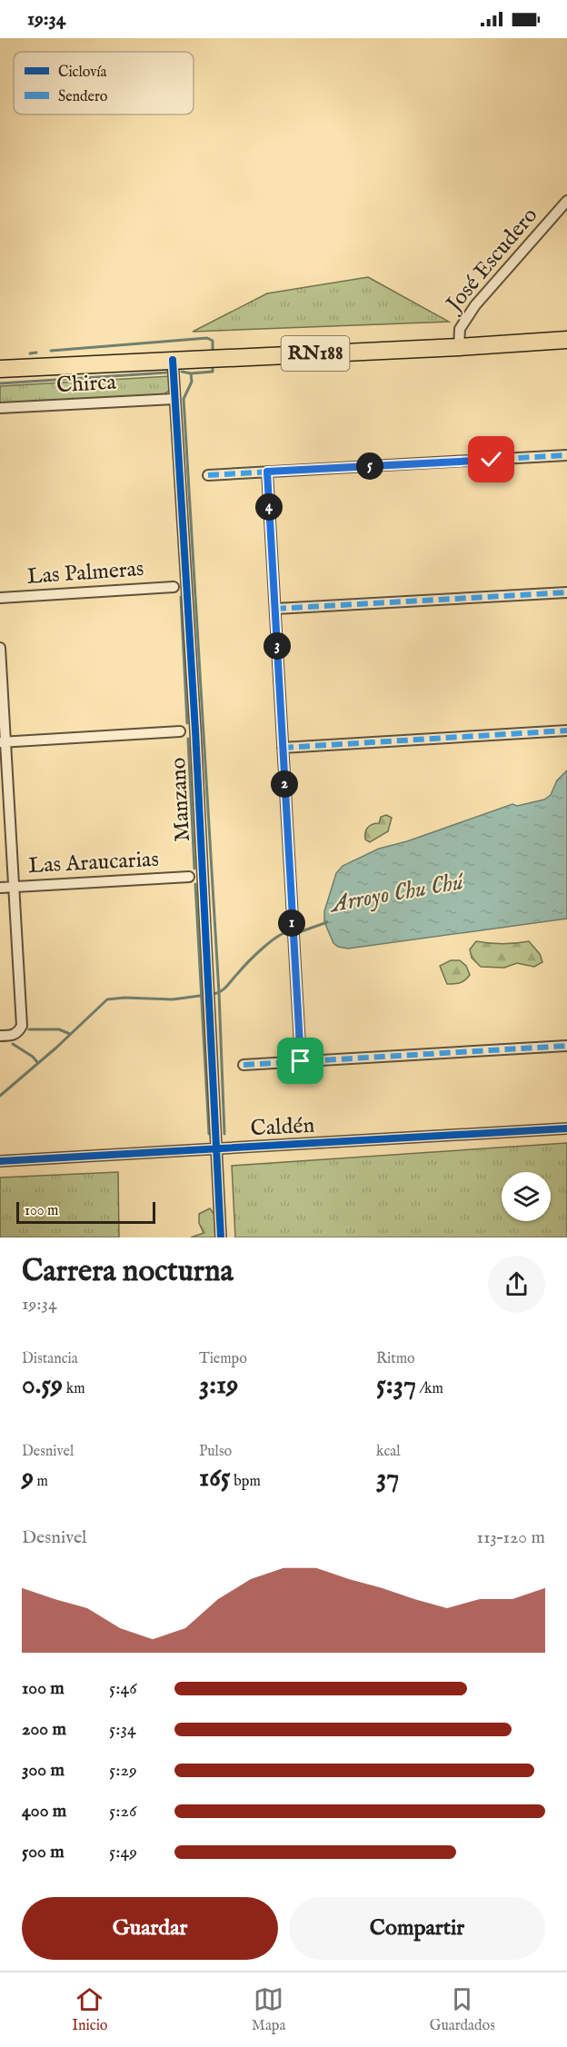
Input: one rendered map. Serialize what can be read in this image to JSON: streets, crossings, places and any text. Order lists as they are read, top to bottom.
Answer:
{
  "streets": {
    "highway": ["RN188"],
    "street": [
      "José Escudero",
      "Chirca",
      "Las Palmeras",
      "Manzano",
      "Las Araucarias",
      "Caldén"
    ]
  },
  "crossings": [
    ["José Escudero", "RN188"],
    ["RN188", "Manzano"],
    ["Chirca", "Manzano"],
    ["Manzano", "Caldén"]
  ],
  "water": ["Arroyo Chu Chú"],
  "legend": ["Ciclovía", "Sendero"],
  "scale_bar": "100 m",
  "page": {
    "status": "19:34",
    "pins": [
      "5",
      "4",
      "3",
      "2",
      "1"
    ],
    "scale": "100 m",
    "heading": ["Carrera nocturna", "19:34"],
    "stats": [
      ["Distancia", "0.59 km"],
      ["Tiempo", "3:19"],
      ["Ritmo", "5:37 /km"],
      ["Desnivel", "9 m"],
      ["Pulso", "165 bpm"],
      ["kcal", "37"]
    ],
    "chart": ["Desnivel", "113–120 m"],
    "list": [
      {
        "name": "100 m",
        "note": "5:46"
      },
      {
        "name": "200 m",
        "note": "5:34"
      },
      {
        "name": "300 m",
        "note": "5:29"
      },
      {
        "name": "400 m",
        "note": "5:26"
      },
      {
        "name": "500 m",
        "note": "5:49"
      }
    ],
    "buttons": ["Guardar", "Compartir"],
    "tabs": ["Inicio", "Mapa", "Guardados"]
  }
}
